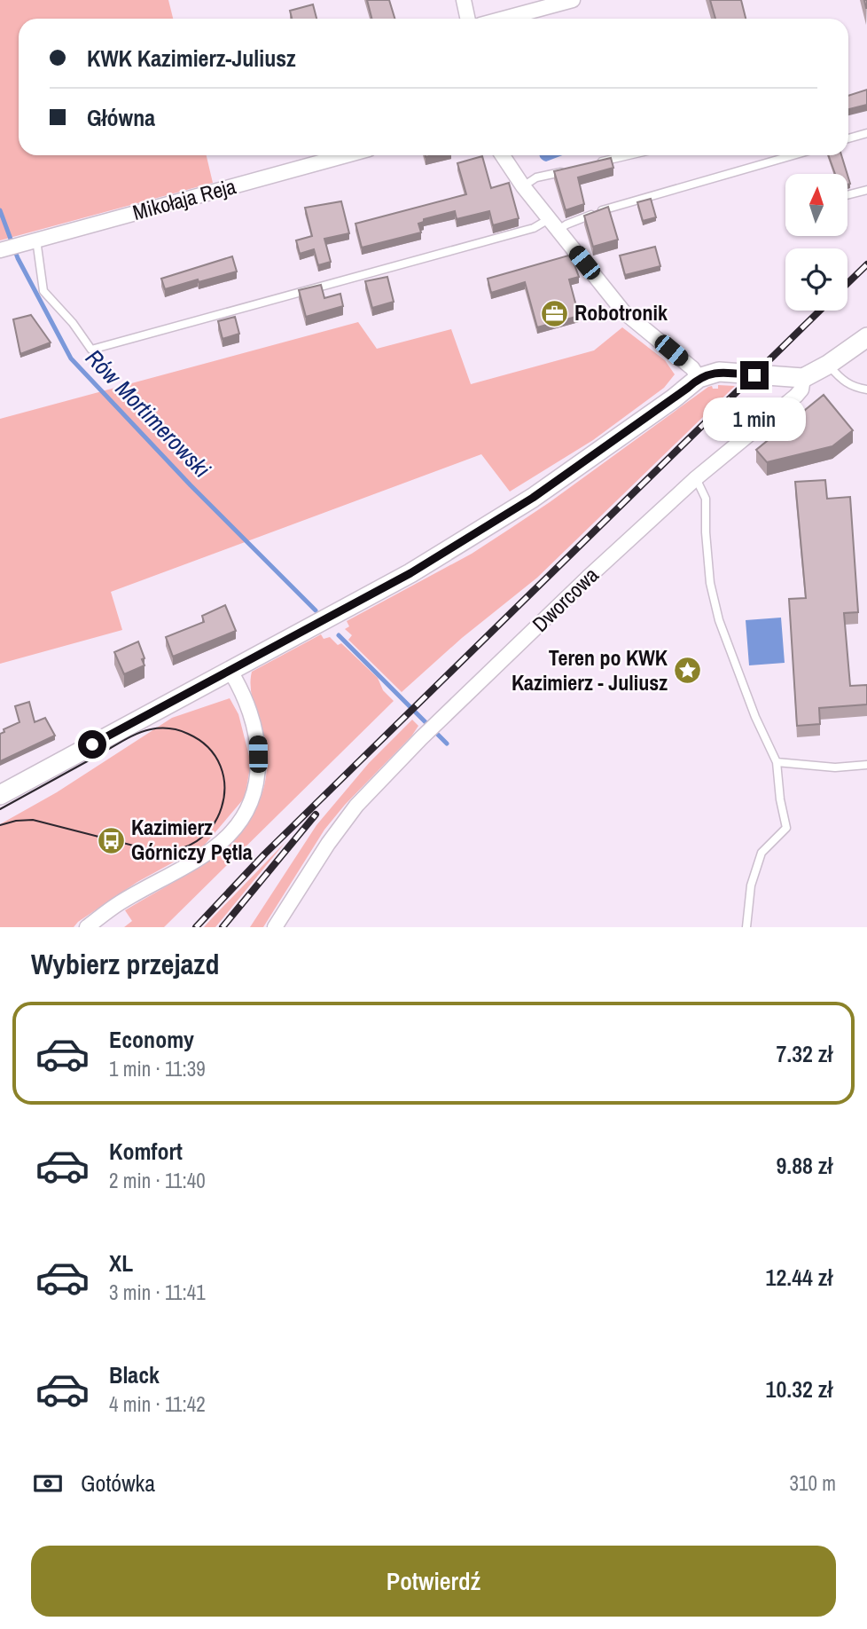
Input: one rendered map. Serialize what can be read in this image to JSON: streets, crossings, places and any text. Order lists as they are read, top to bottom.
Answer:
{
  "streets": {
    "street": ["Mikołaja Reja", "Dworcowa"]
  },
  "water": ["Rów Mortimerowski"],
  "places": {
    "office": ["Robotronik"],
    "place": ["Teren po KWK Kazimierz - Juliusz"],
    "bus stop": ["Kazimierz Górniczy Pętla"]
  },
  "north": "top",
  "page": {
    "banner": ["KWK Kazimierz-Juliusz", "Główna"],
    "bubble": "1 min",
    "heading": "Wybierz przejazd",
    "list": [
      {
        "name": "Economy",
        "note": "1 min · 11:39",
        "value": "7.32 zł"
      },
      {
        "name": "Komfort",
        "note": "2 min · 11:40",
        "value": "9.88 zł"
      },
      {
        "name": "XL",
        "note": "3 min · 11:41",
        "value": "12.44 zł"
      },
      {
        "name": "Black",
        "note": "4 min · 11:42",
        "value": "10.32 zł"
      }
    ],
    "pay": ["Gotówka", "310 m"],
    "buttons": "Potwierdź"
  }
}
